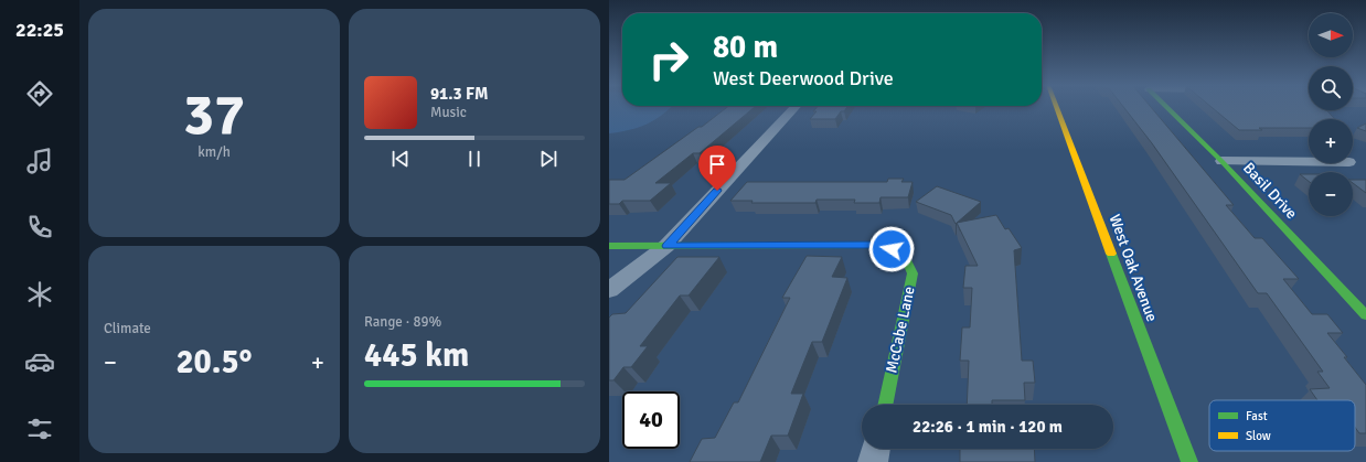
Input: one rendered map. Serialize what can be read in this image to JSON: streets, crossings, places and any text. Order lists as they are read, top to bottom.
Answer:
{
  "streets": {
    "street": ["Basil Drive", "West Oak Avenue", "McCabe Lane"]
  },
  "legend": ["Fast", "Slow"],
  "north": "right",
  "page": {
    "tabs": "22:25",
    "tile": [
      ["37", "km/h"],
      "Climate",
      ["Range · 89%", "445 km"]
    ],
    "map_buttons": ["+", "−"],
    "turn": ["80 m", "West Deerwood Drive"],
    "song": ["91.3 FM", "Music"],
    "heat": ["−", "20.5°", "+"],
    "limit": "40",
    "trip": "22:26 · 1 min · 120 m"
  }
}
